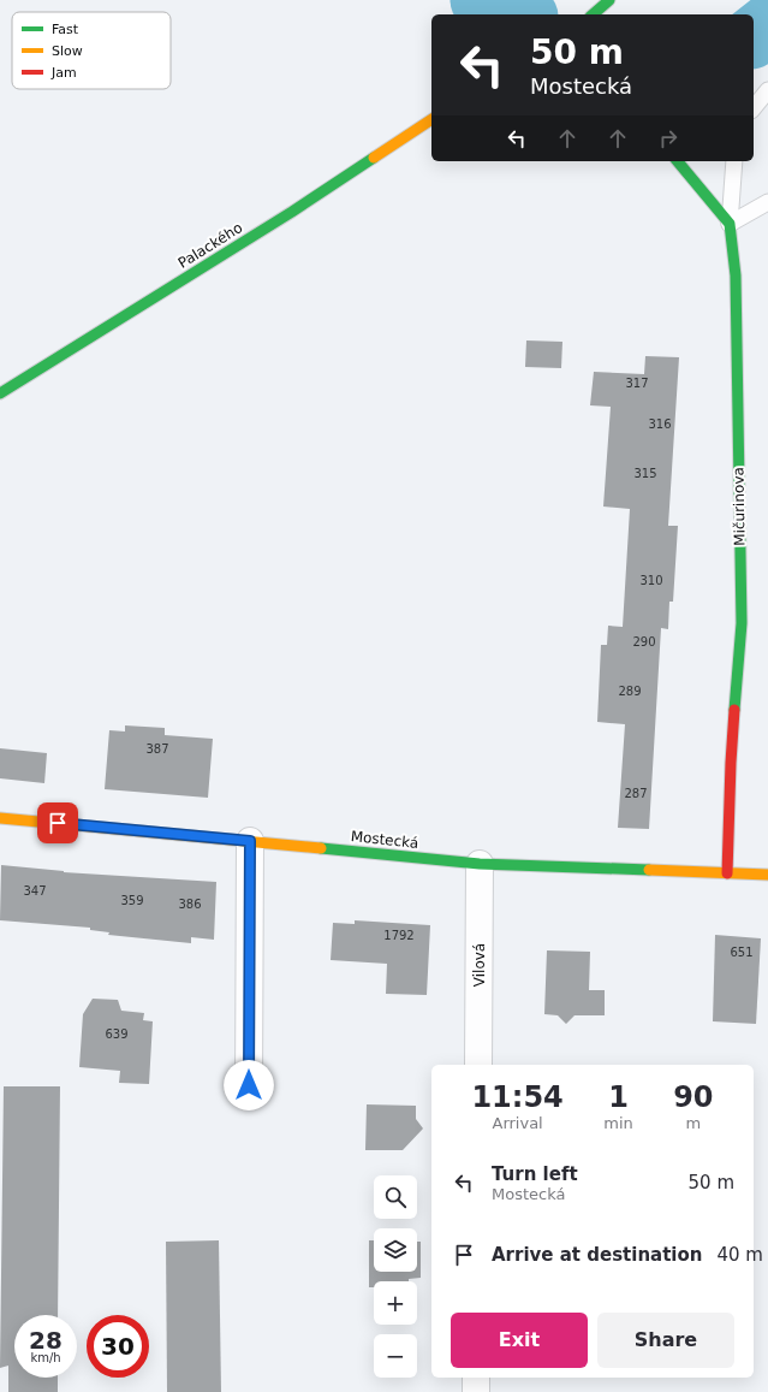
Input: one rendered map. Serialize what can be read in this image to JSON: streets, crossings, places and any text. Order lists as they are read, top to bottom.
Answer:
{
  "streets": {
    "street": [
      "Palackého",
      "Mičurinova",
      "Mostecká",
      "Vilová"
    ]
  },
  "crossings": [
    ["Mičurinova", "Mostecká"],
    ["Mostecká", "Vilová"]
  ],
  "house_numbers": [
    "317",
    "316",
    "315",
    "310",
    "290",
    "289",
    "387",
    "287",
    "347",
    "359",
    "386",
    "1792",
    "651",
    "639"
  ],
  "legend": ["Fast", "Slow", "Jam"],
  "page": {
    "turn": ["50 m", "Mostecká"],
    "eta": [
      "11:54",
      "Arrival",
      "1",
      "min",
      "90",
      "m"
    ],
    "list": [
      {
        "name": "Turn left",
        "note": "Mostecká",
        "value": "50 m"
      },
      {
        "name": "Arrive at destination",
        "value": "40 m"
      }
    ],
    "map_buttons": ["+", "−"],
    "buttons": ["Exit", "Share"],
    "speed": "28 km/h",
    "limit": "30"
  }
}
